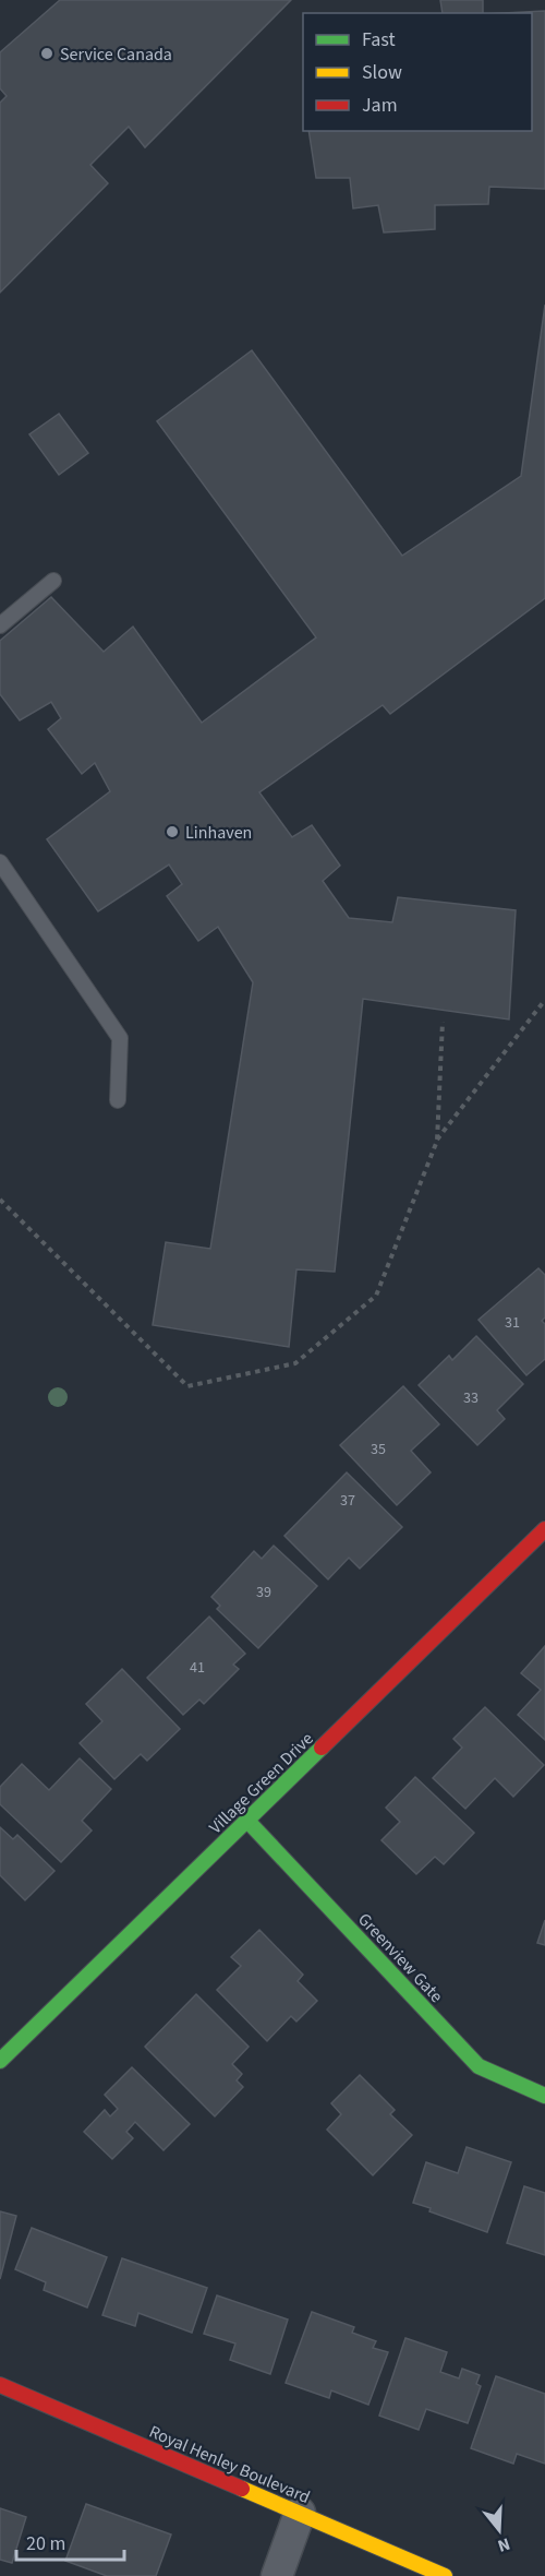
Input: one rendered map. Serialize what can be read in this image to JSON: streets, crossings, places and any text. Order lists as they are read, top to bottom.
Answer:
{
  "streets": {
    "street": ["Village Green Drive", "Greenview Gate", "Royal Henley Boulevard"]
  },
  "crossings": [
    ["Village Green Drive", "Greenview Gate"]
  ],
  "places": ["Service Canada", "Linhaven"],
  "house_numbers": [
    "31",
    "33",
    "35",
    "37",
    "39",
    "41"
  ],
  "legend": ["Fast", "Slow", "Jam"],
  "scale_bar": "20 m",
  "north": "bottom"
}
